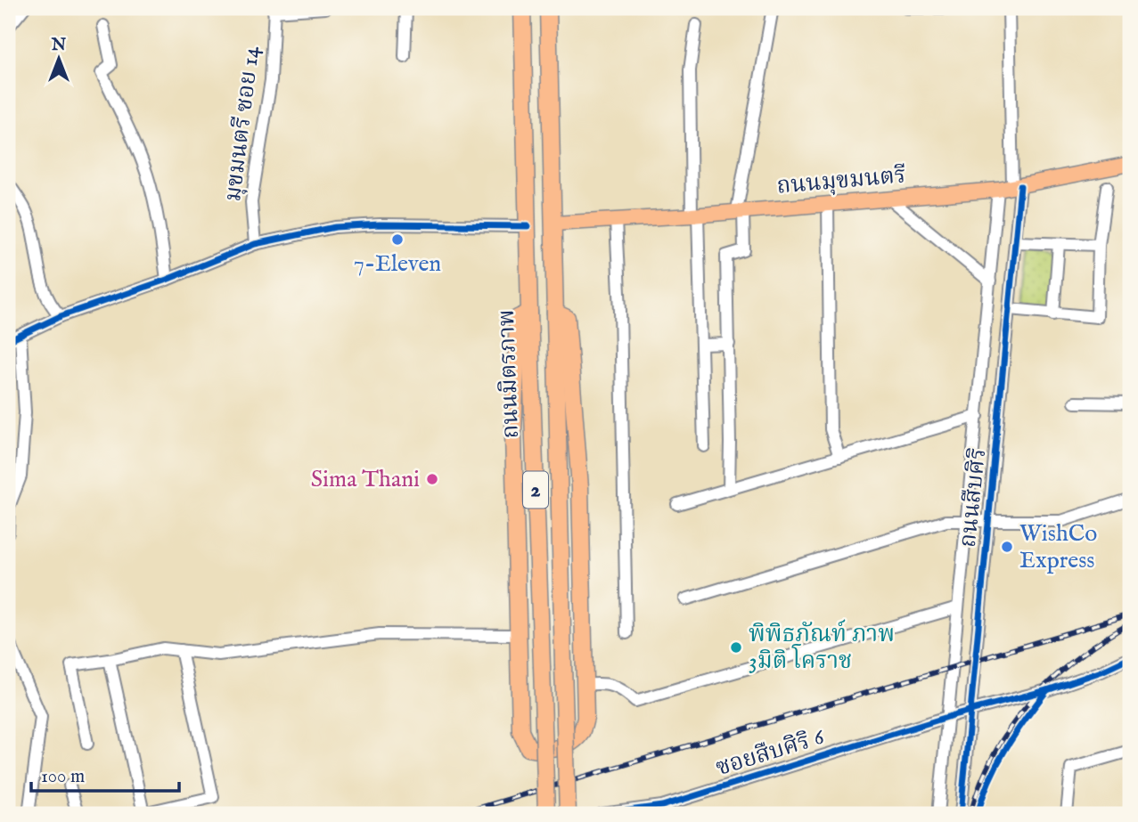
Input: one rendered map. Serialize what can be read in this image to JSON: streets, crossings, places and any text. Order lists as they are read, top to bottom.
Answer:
{
  "streets": {
    "highway": ["ถนนมิตรภาพ", "2"],
    "main road": ["ถนนมุขมนตรี"],
    "street": ["มุขมนตรี ซอย 14", "ถนนสืบศิริ", "ซอยสืบศิริ 6"]
  },
  "crossings": [
    ["ถนนมุขมนตรี", "ถนนมิตรภาพ"],
    ["ถนนมุขมนตรี", "ถนนสืบศิริ"],
    ["ถนนสืบศิริ", "ซอยสืบศิริ 6"]
  ],
  "places": [
    "7-Eleven",
    "Sima Thani",
    "WishCo Express",
    "พิพิธภัณท์ ภาพ 3มิติ โคราช"
  ],
  "scale_bar": "100 m",
  "north": "top"
}
